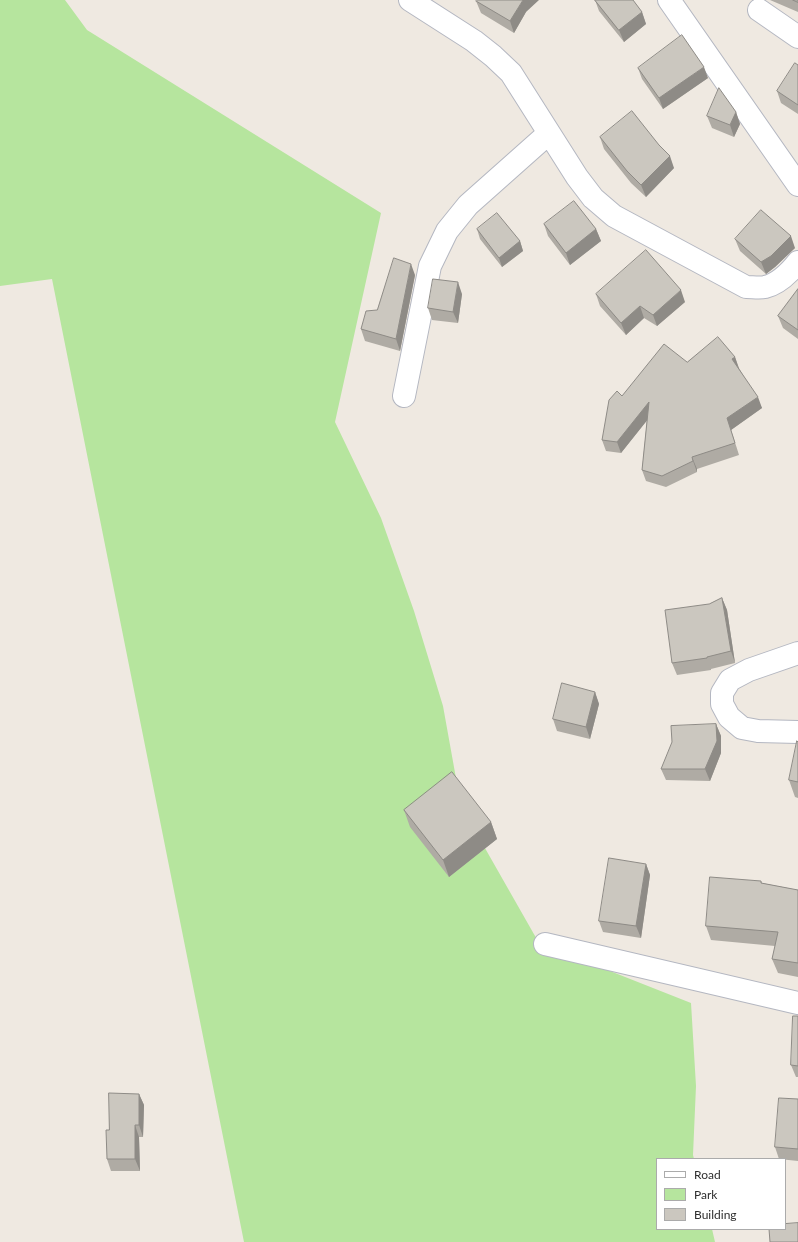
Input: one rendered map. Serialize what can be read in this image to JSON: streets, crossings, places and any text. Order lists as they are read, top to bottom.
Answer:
{
  "legend": ["Road", "Park", "Building"]
}
